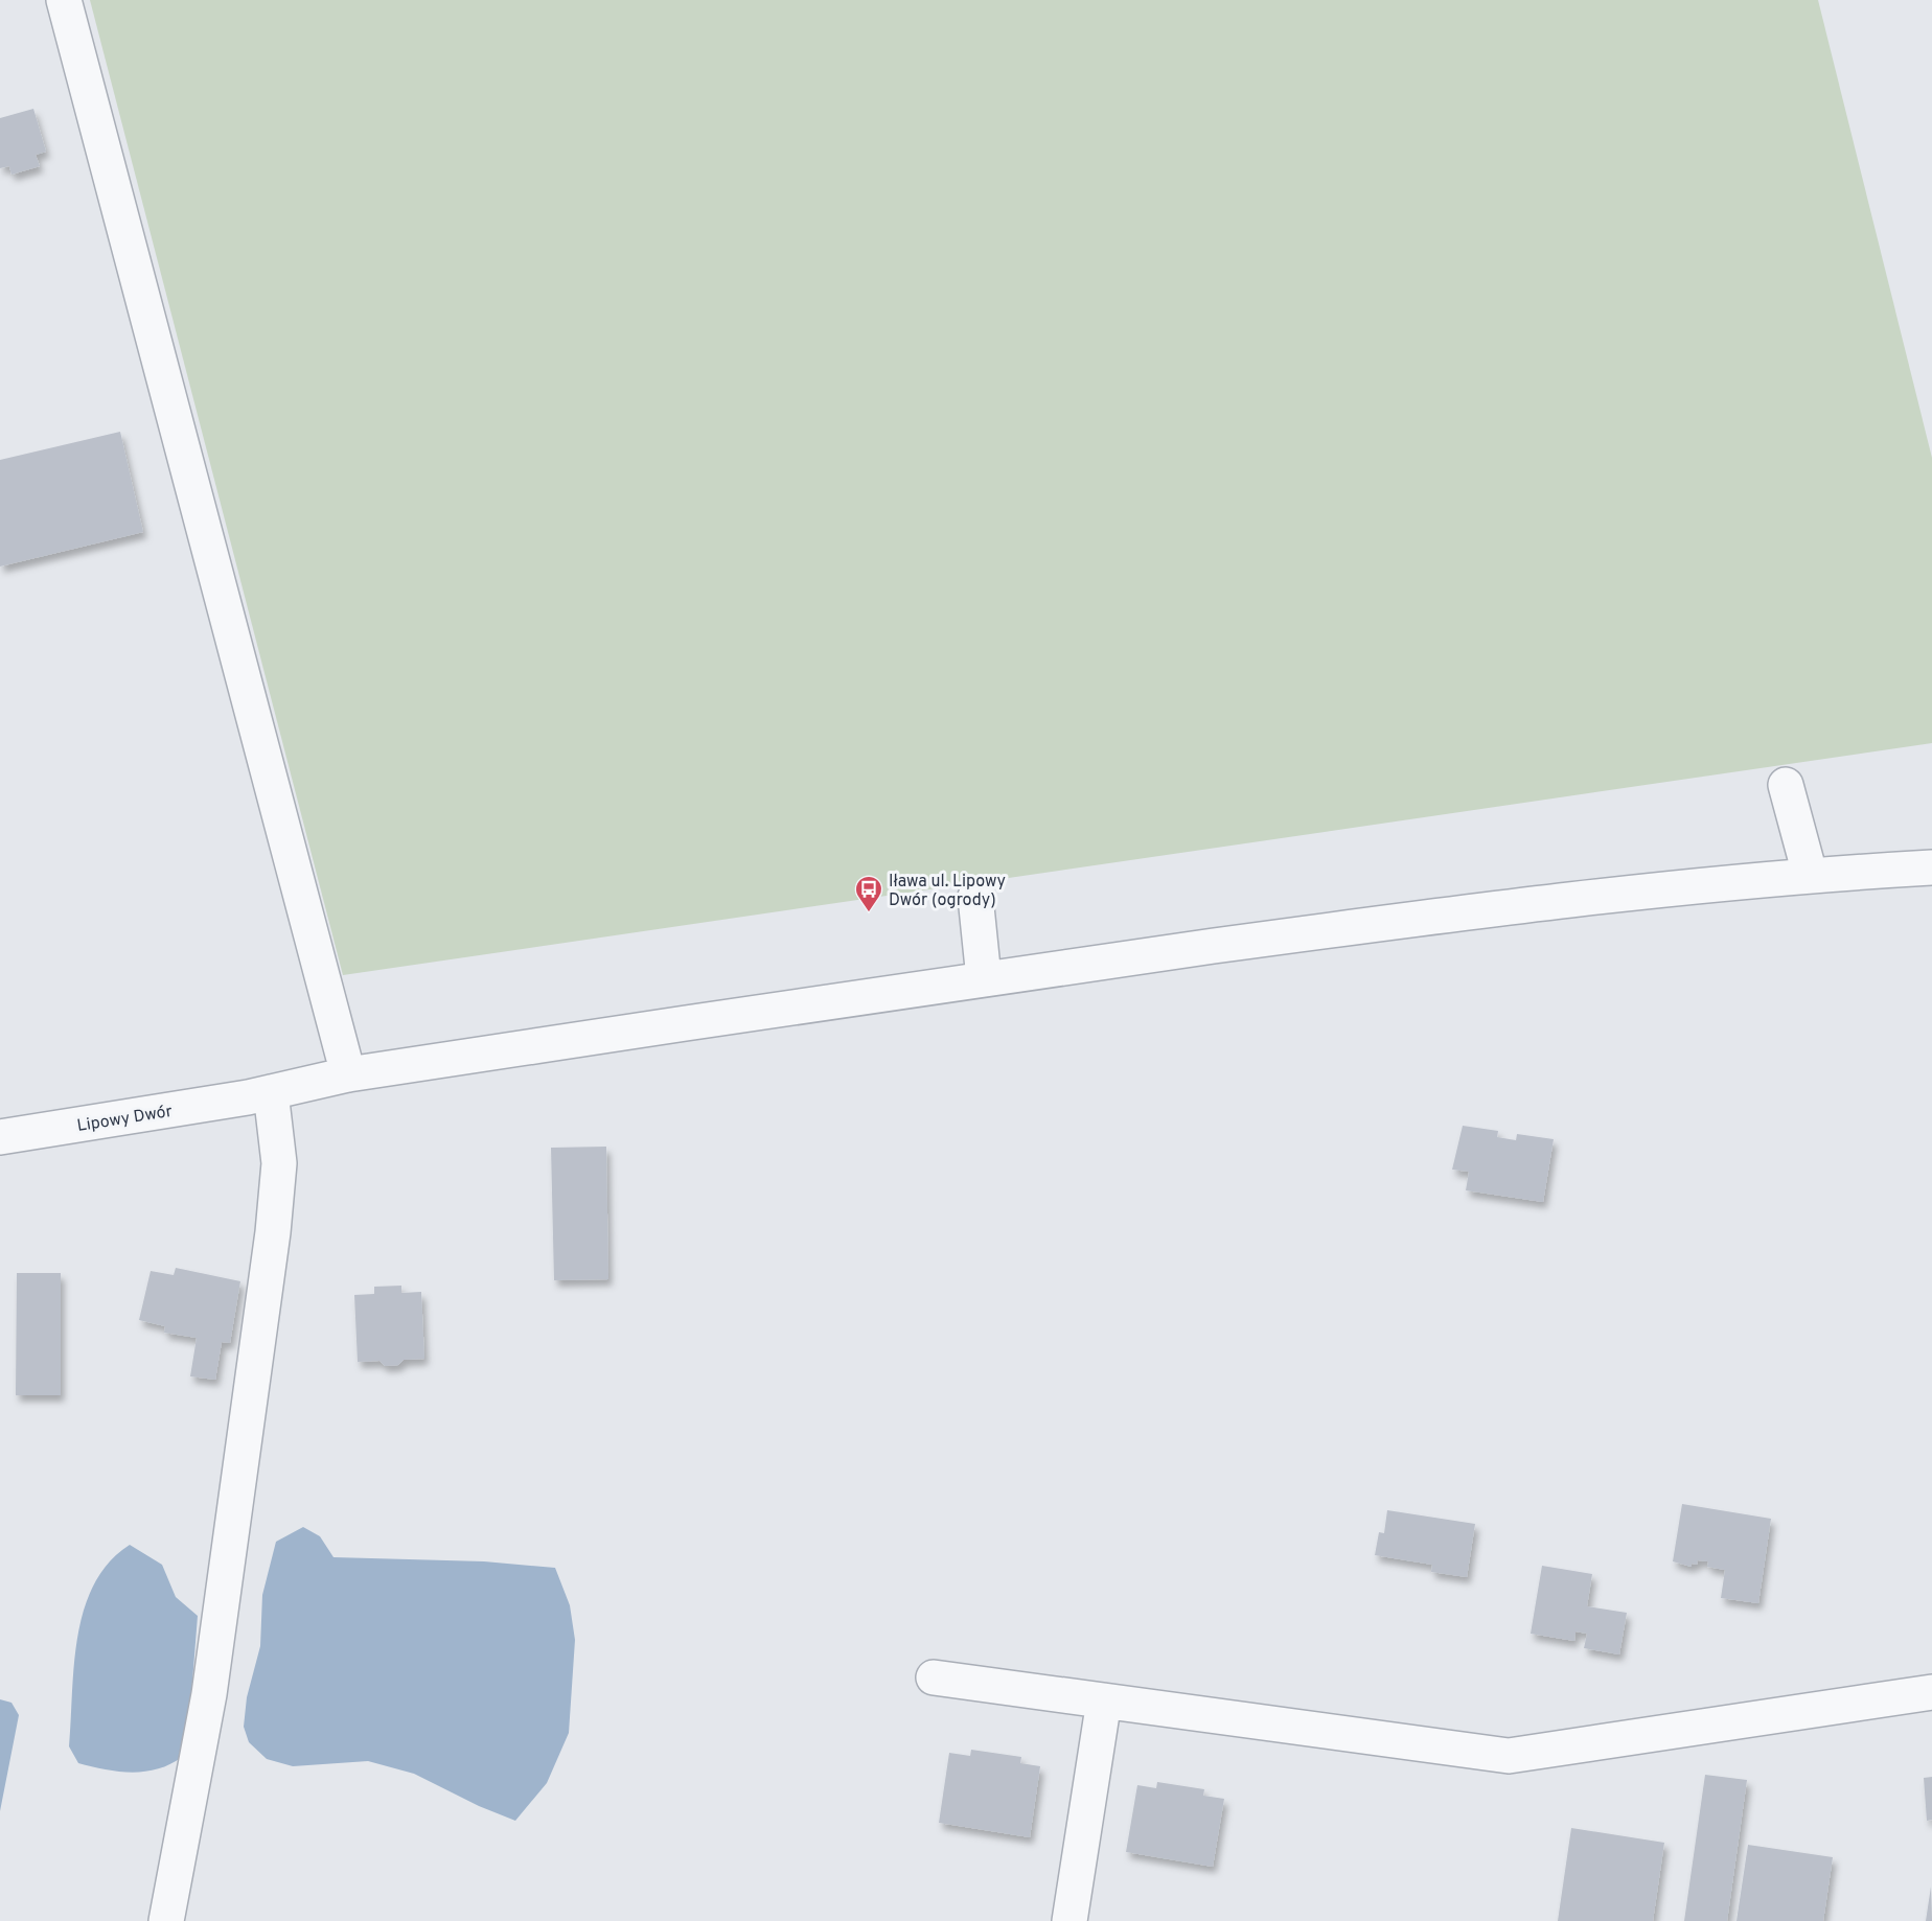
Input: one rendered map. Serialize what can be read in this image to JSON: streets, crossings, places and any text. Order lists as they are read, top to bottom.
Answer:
{
  "streets": {
    "street": ["Lipowy Dwór"]
  },
  "places": {
    "bus stop": ["Iława ul. Lipowy Dwór (ogrody)"]
  }
}
